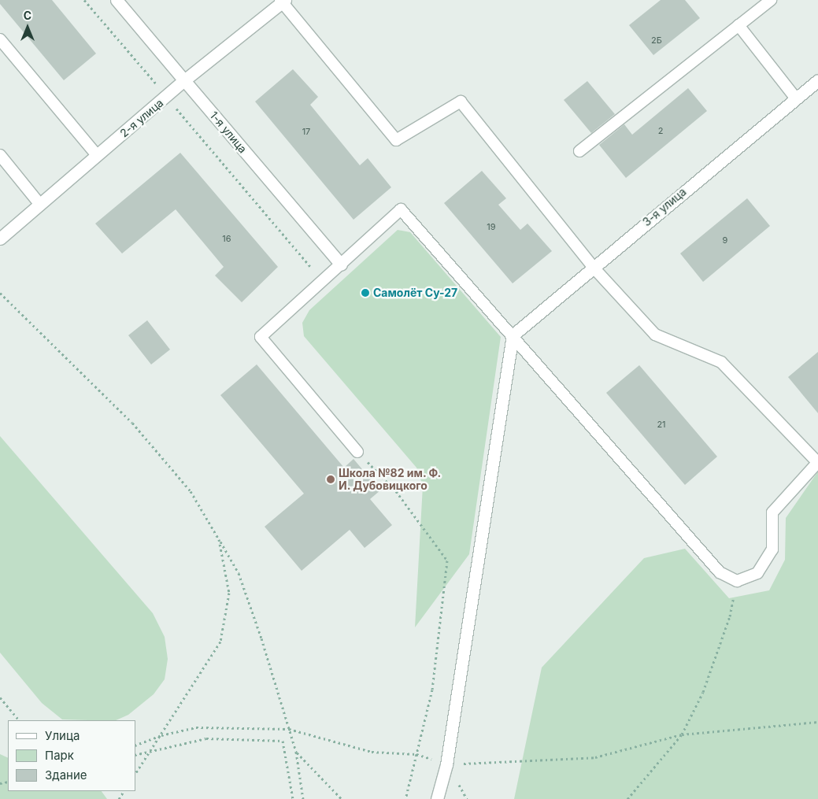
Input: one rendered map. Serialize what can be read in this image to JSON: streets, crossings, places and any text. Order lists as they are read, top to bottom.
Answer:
{
  "streets": {
    "street": ["2-я улица", "1-я улица", "3-я улица"]
  },
  "crossings": [
    ["2-я улица", "1-я улица"]
  ],
  "places": ["Самолёт Су-27", "Школа №82 им. Ф. И. Дубовицкого"],
  "house_numbers": [
    "2Б",
    "2",
    "17",
    "19",
    "16",
    "9",
    "21"
  ],
  "legend": ["Улица", "Парк", "Здание"],
  "north": "top"
}
